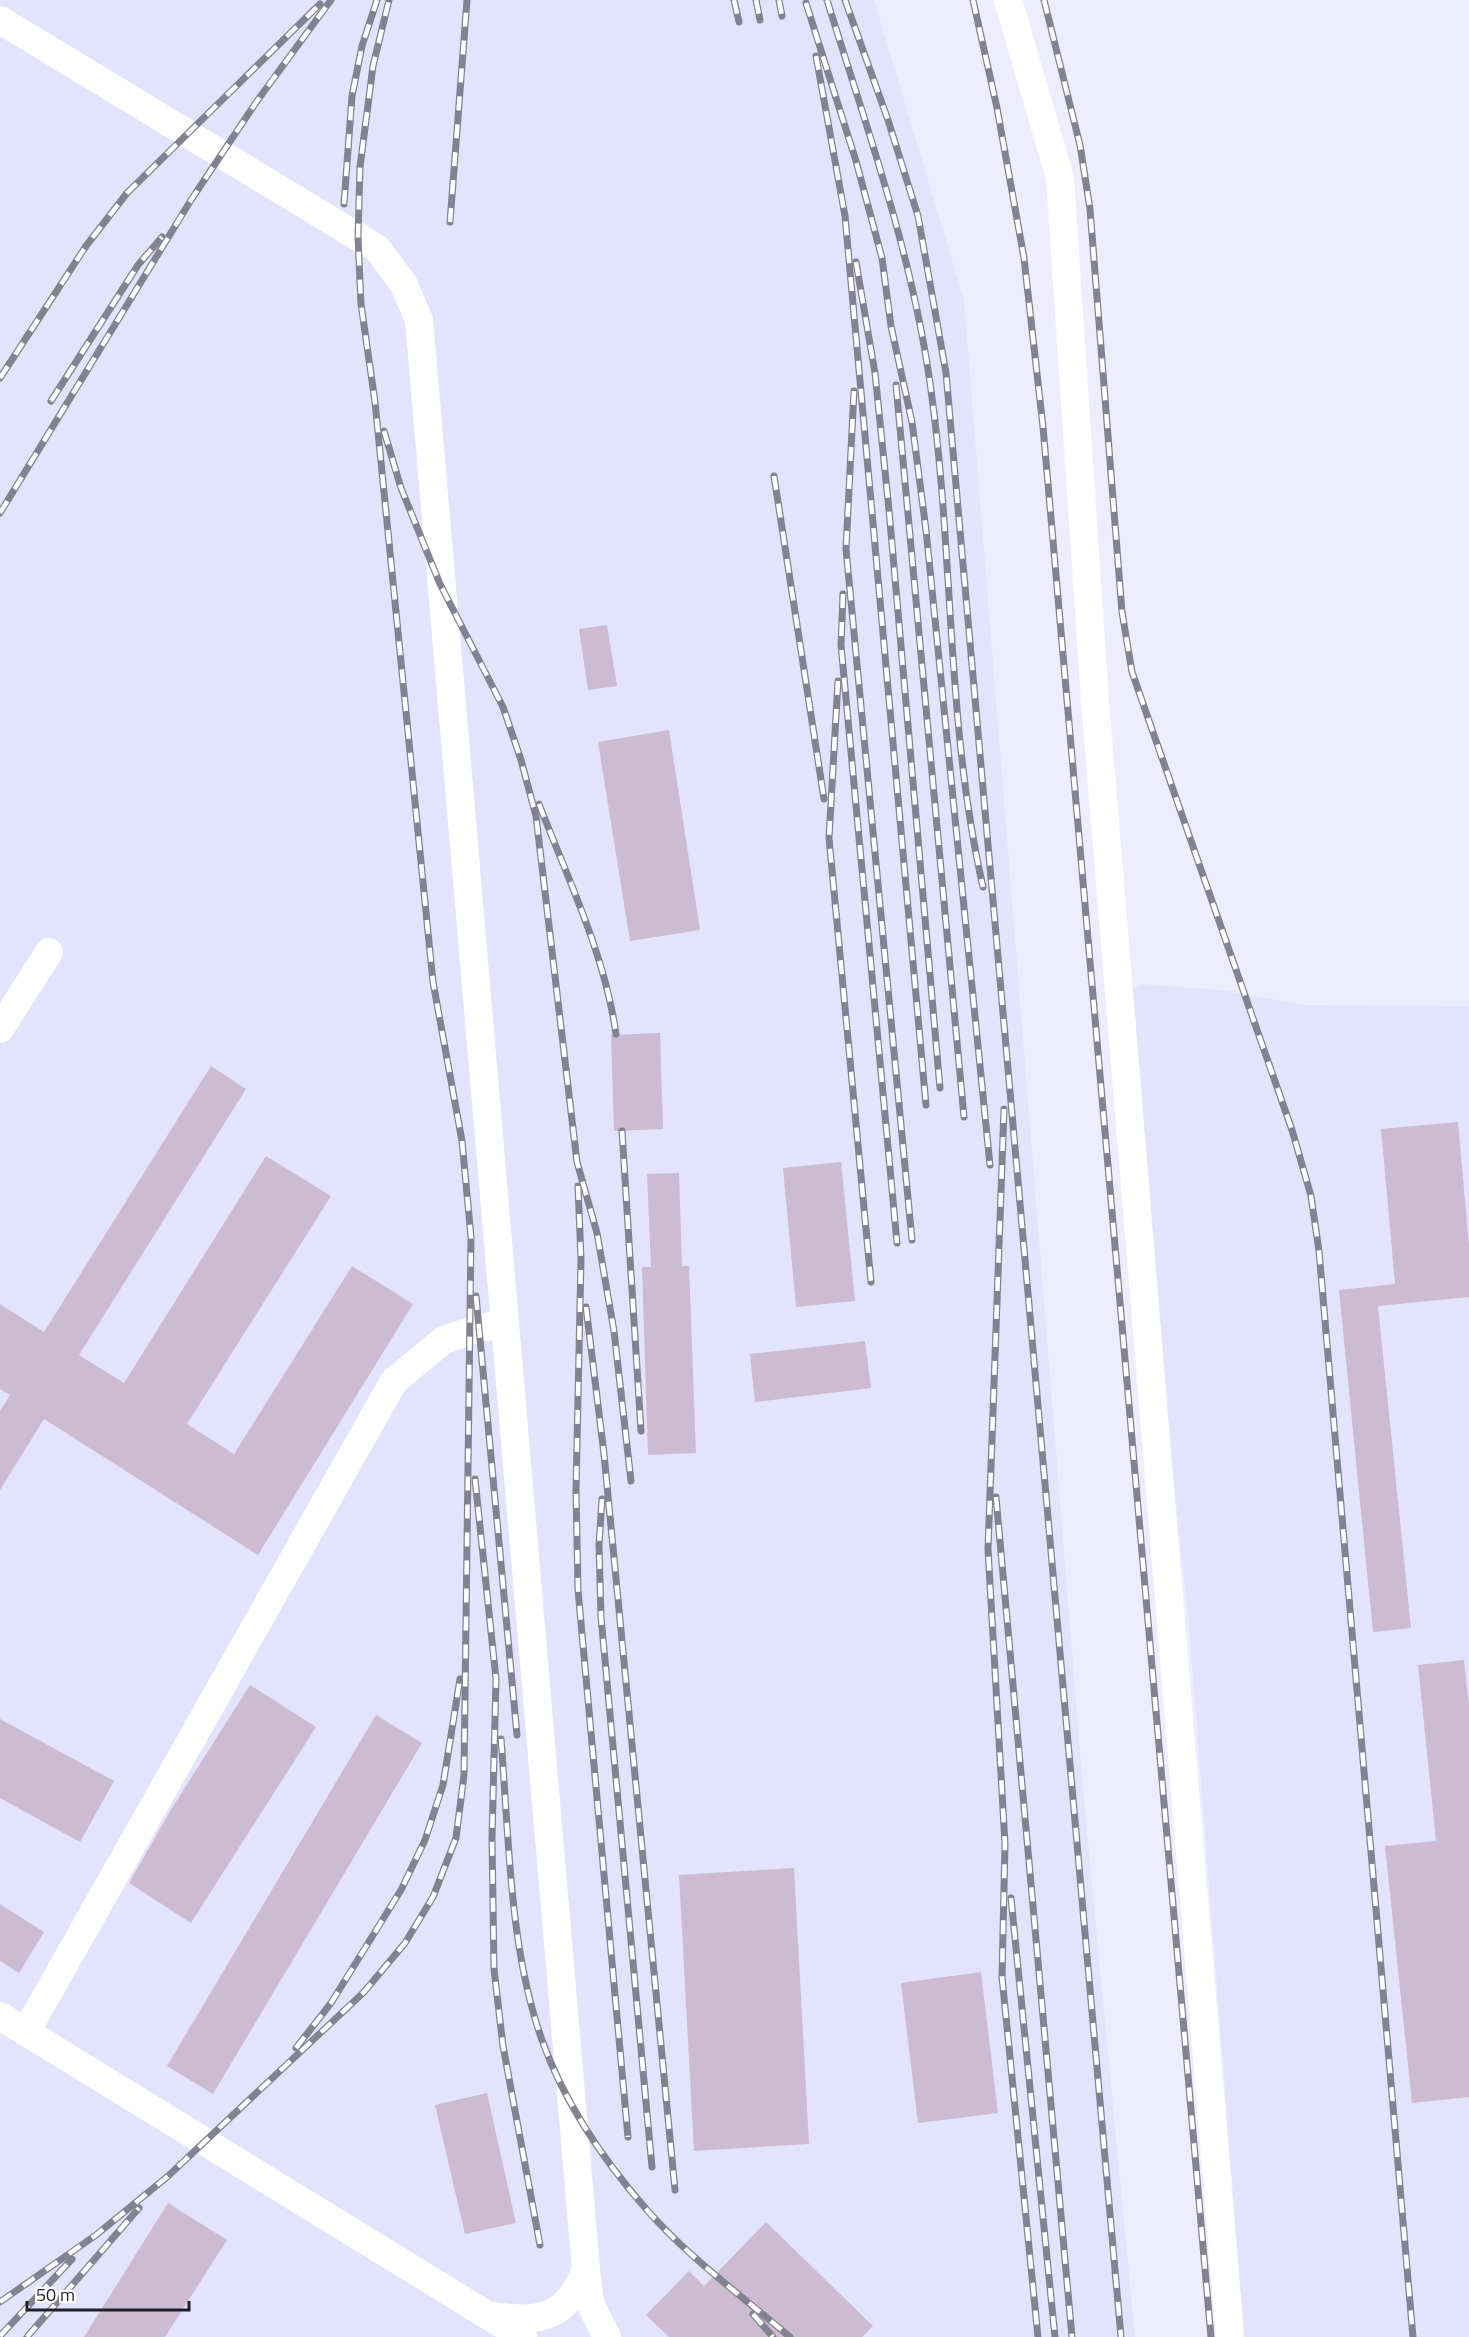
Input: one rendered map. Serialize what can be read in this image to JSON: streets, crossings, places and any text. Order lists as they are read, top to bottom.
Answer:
{
  "scale_bar": "50 m"
}
